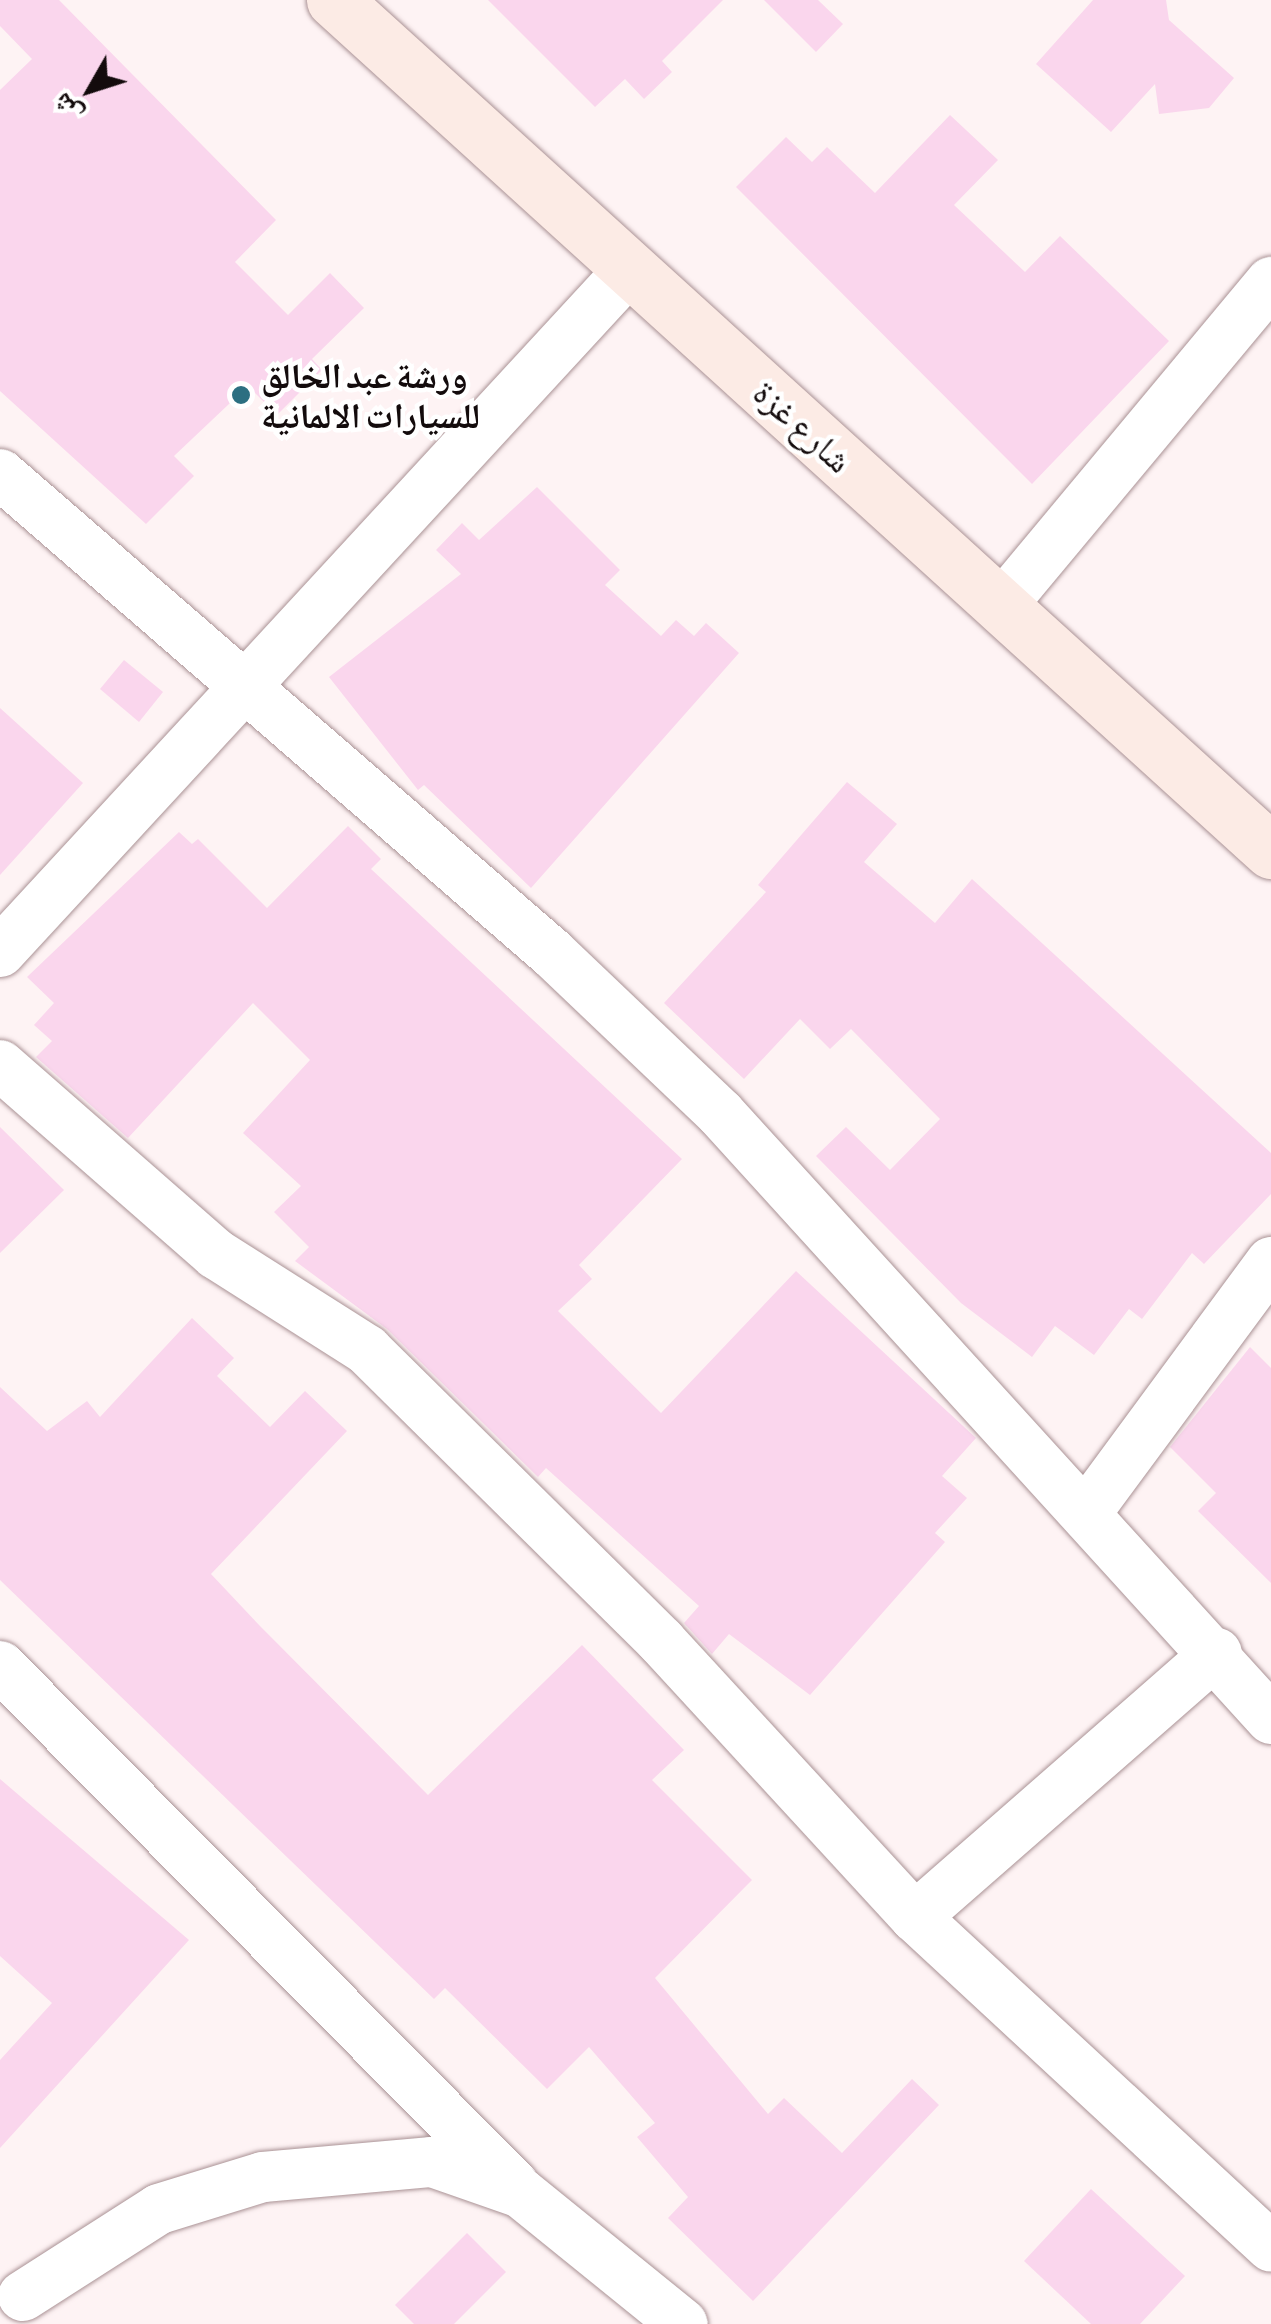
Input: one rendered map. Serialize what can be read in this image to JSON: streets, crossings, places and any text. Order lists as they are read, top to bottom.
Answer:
{
  "streets": {
    "main road": ["شارع غزة"]
  },
  "places": ["ورشة عبد الخالق للسيارات الالمانية"],
  "north": "bottom left"
}
